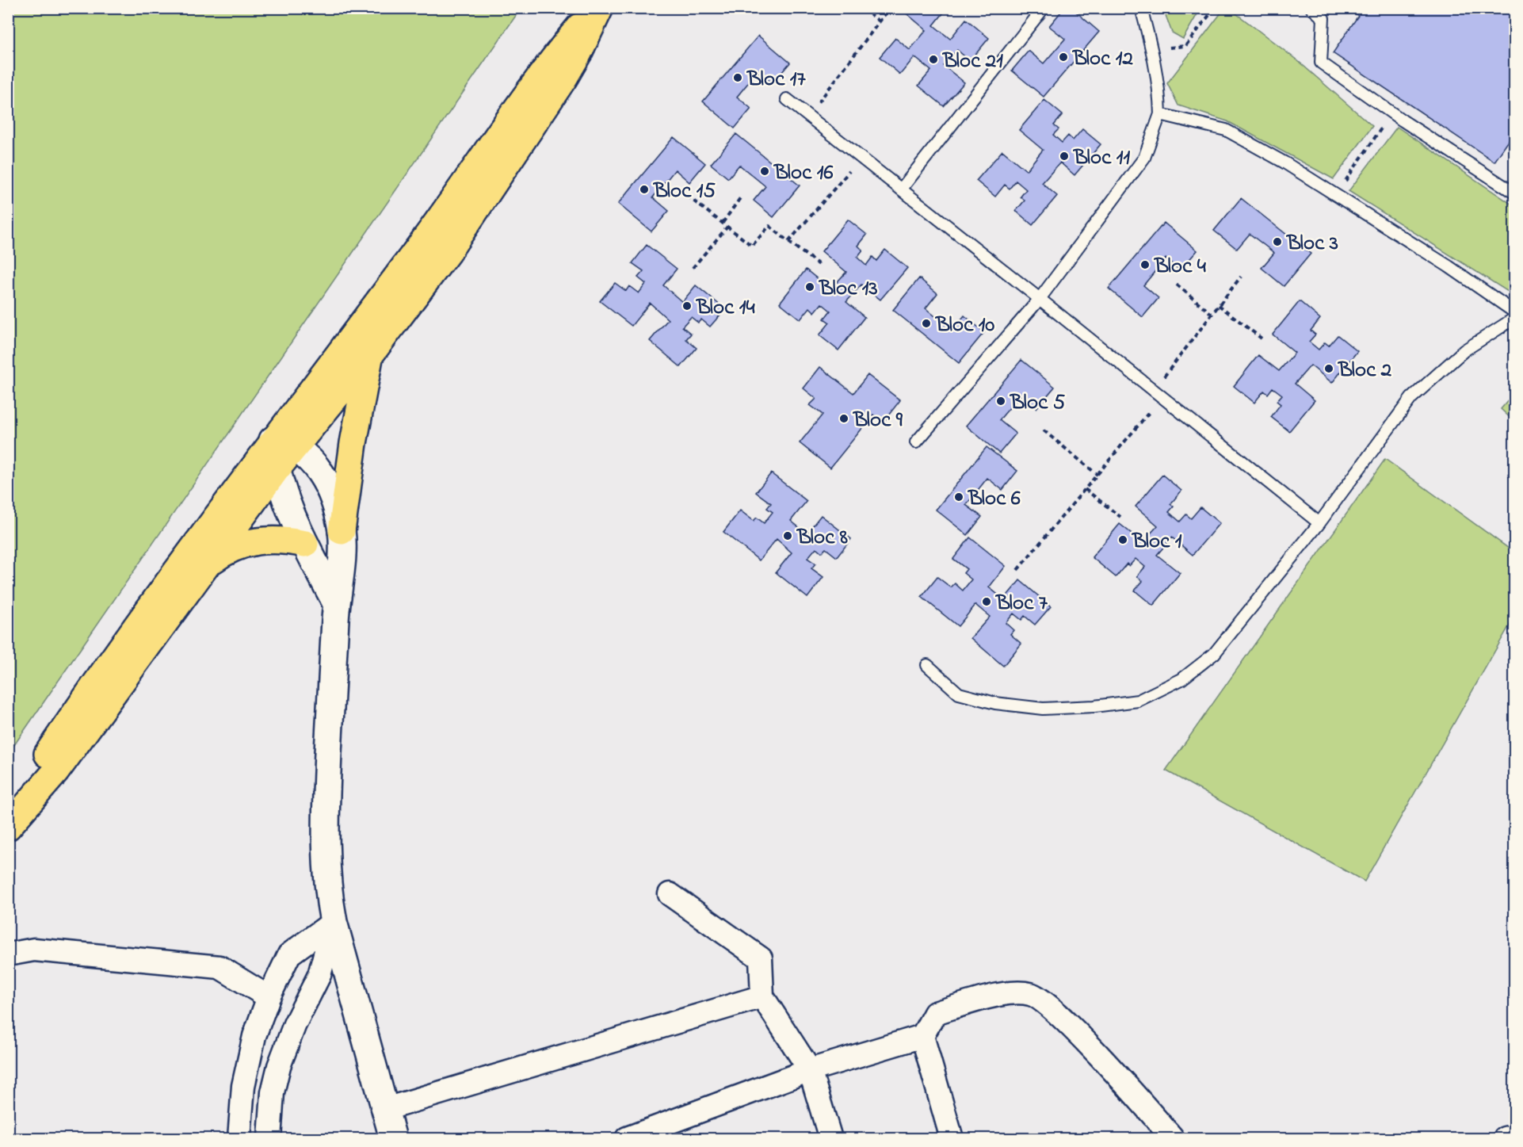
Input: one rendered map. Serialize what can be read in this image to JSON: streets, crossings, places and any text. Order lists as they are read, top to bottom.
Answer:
{
  "places": [
    "Bloc 12",
    "Bloc 21",
    "Bloc 17",
    "Bloc 11",
    "Bloc 16",
    "Bloc 15",
    "Bloc 3",
    "Bloc 4",
    "Bloc 13",
    "Bloc 14",
    "Bloc 10",
    "Bloc 2",
    "Bloc 5",
    "Bloc 9",
    "Bloc 6",
    "Bloc 8",
    "Bloc 1",
    "Bloc 7"
  ]
}
